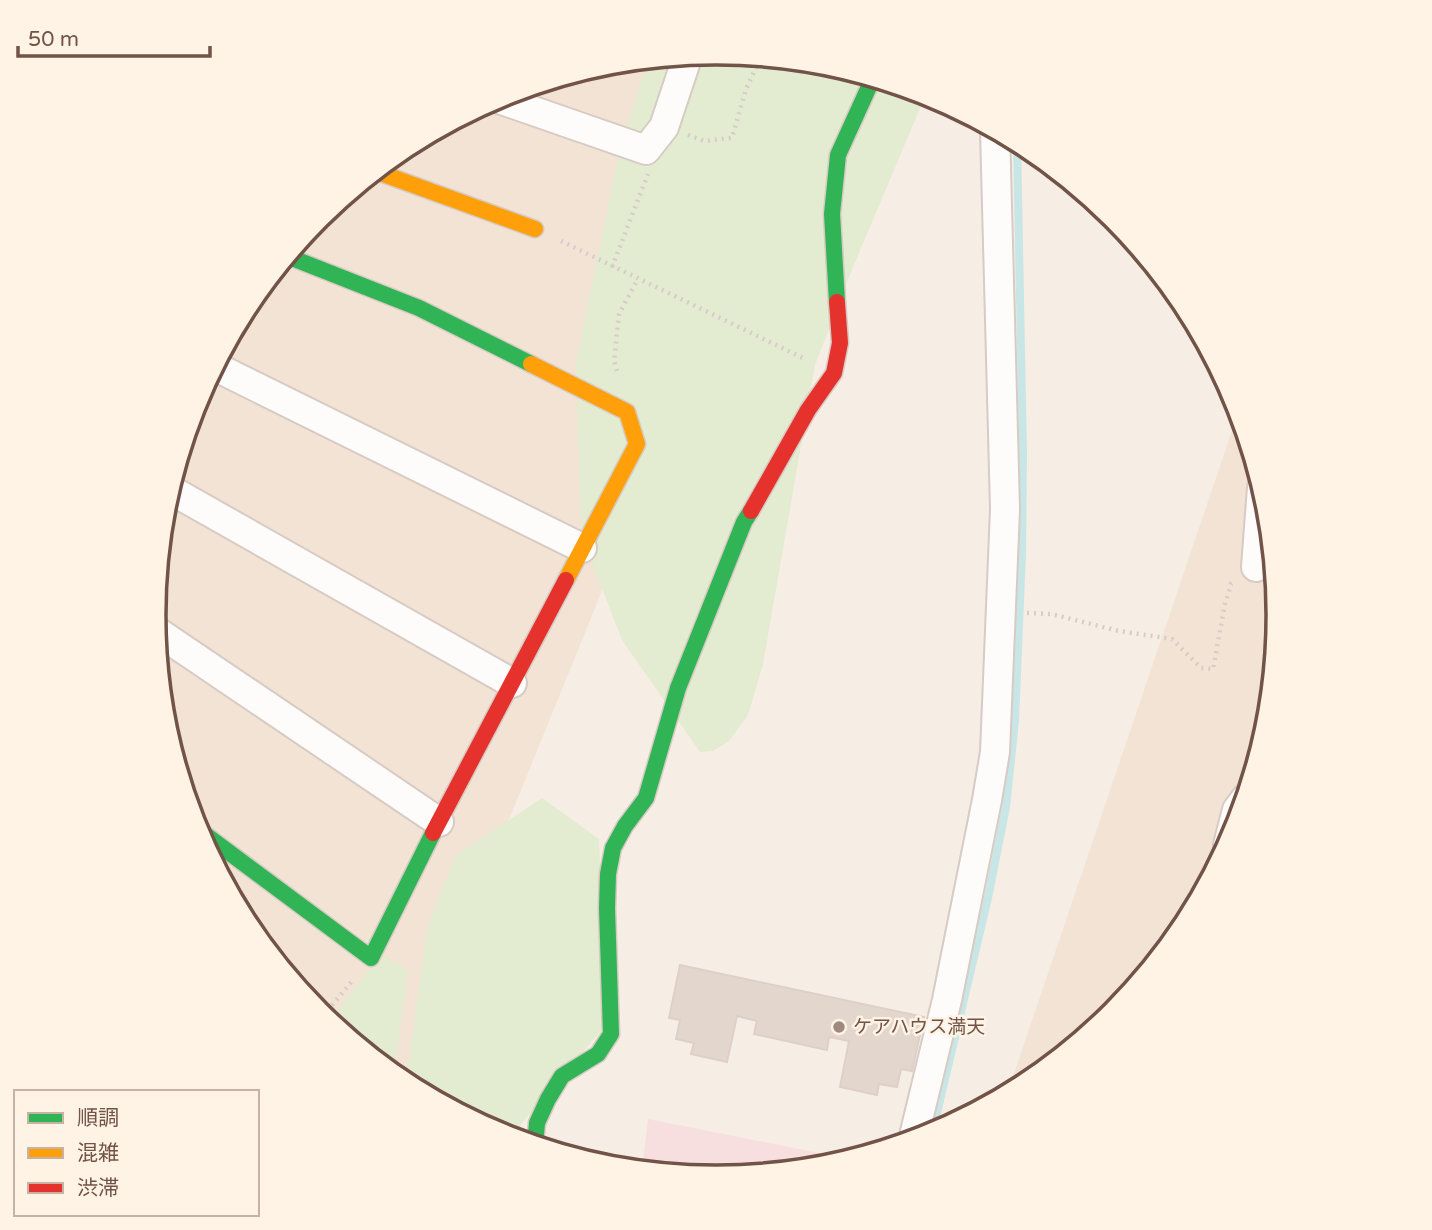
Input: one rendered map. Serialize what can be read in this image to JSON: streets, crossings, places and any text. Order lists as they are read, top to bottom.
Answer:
{
  "places": ["ケアハウス満天"],
  "legend": ["順調", "混雑", "渋滞"],
  "scale_bar": "50 m"
}
